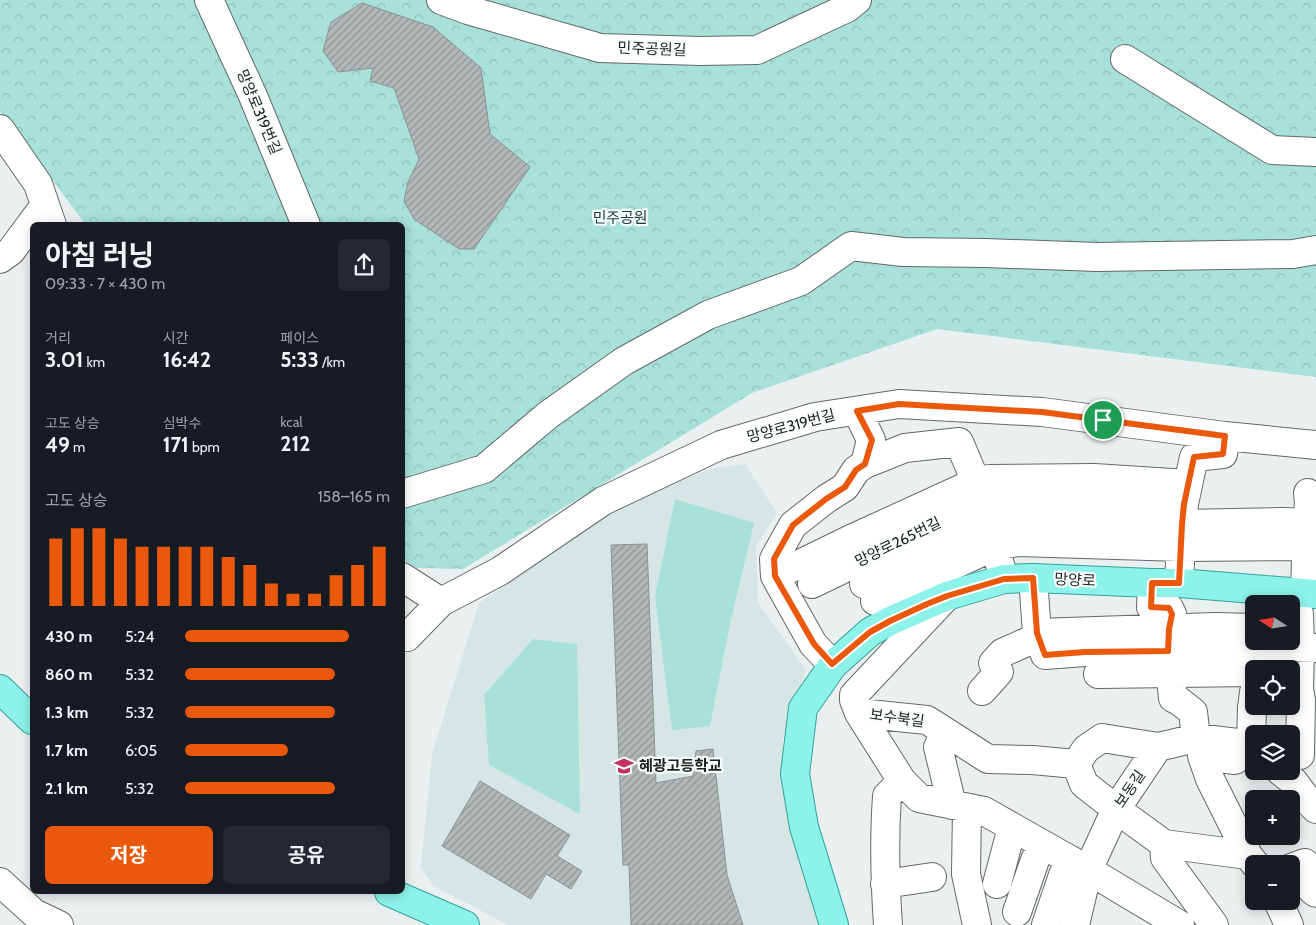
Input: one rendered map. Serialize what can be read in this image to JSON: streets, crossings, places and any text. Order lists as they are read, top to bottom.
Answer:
{
  "streets": {
    "main road": ["망양로"],
    "street": [
      "민주공원길",
      "망양로319번길",
      "망양로265번길",
      "보수북길",
      "보동길"
    ]
  },
  "crossings": [
    ["망양로", "보수북길"],
    ["보수북길", "보동길"]
  ],
  "parks": ["민주공원"],
  "places": {
    "school or university": ["혜광고등학교"]
  },
  "north": "left",
  "page": {
    "heading": ["아침 러닝", "09:33 · 7 × 430 m"],
    "stats": [
      ["거리", "3.01 km"],
      ["시간", "16:42"],
      ["페이스", "5:33 /km"],
      ["고도 상승", "49 m"],
      ["심박수", "171 bpm"],
      ["kcal", "212"]
    ],
    "chart": ["고도 상승", "158–165 m"],
    "map_buttons": ["+", "−"],
    "list": [
      {
        "name": "430 m",
        "note": "5:24"
      },
      {
        "name": "860 m",
        "note": "5:32"
      },
      {
        "name": "1.3 km",
        "note": "5:32"
      },
      {
        "name": "1.7 km",
        "note": "6:05"
      },
      {
        "name": "2.1 km",
        "note": "5:32"
      }
    ],
    "buttons": ["저장", "공유"]
  }
}
